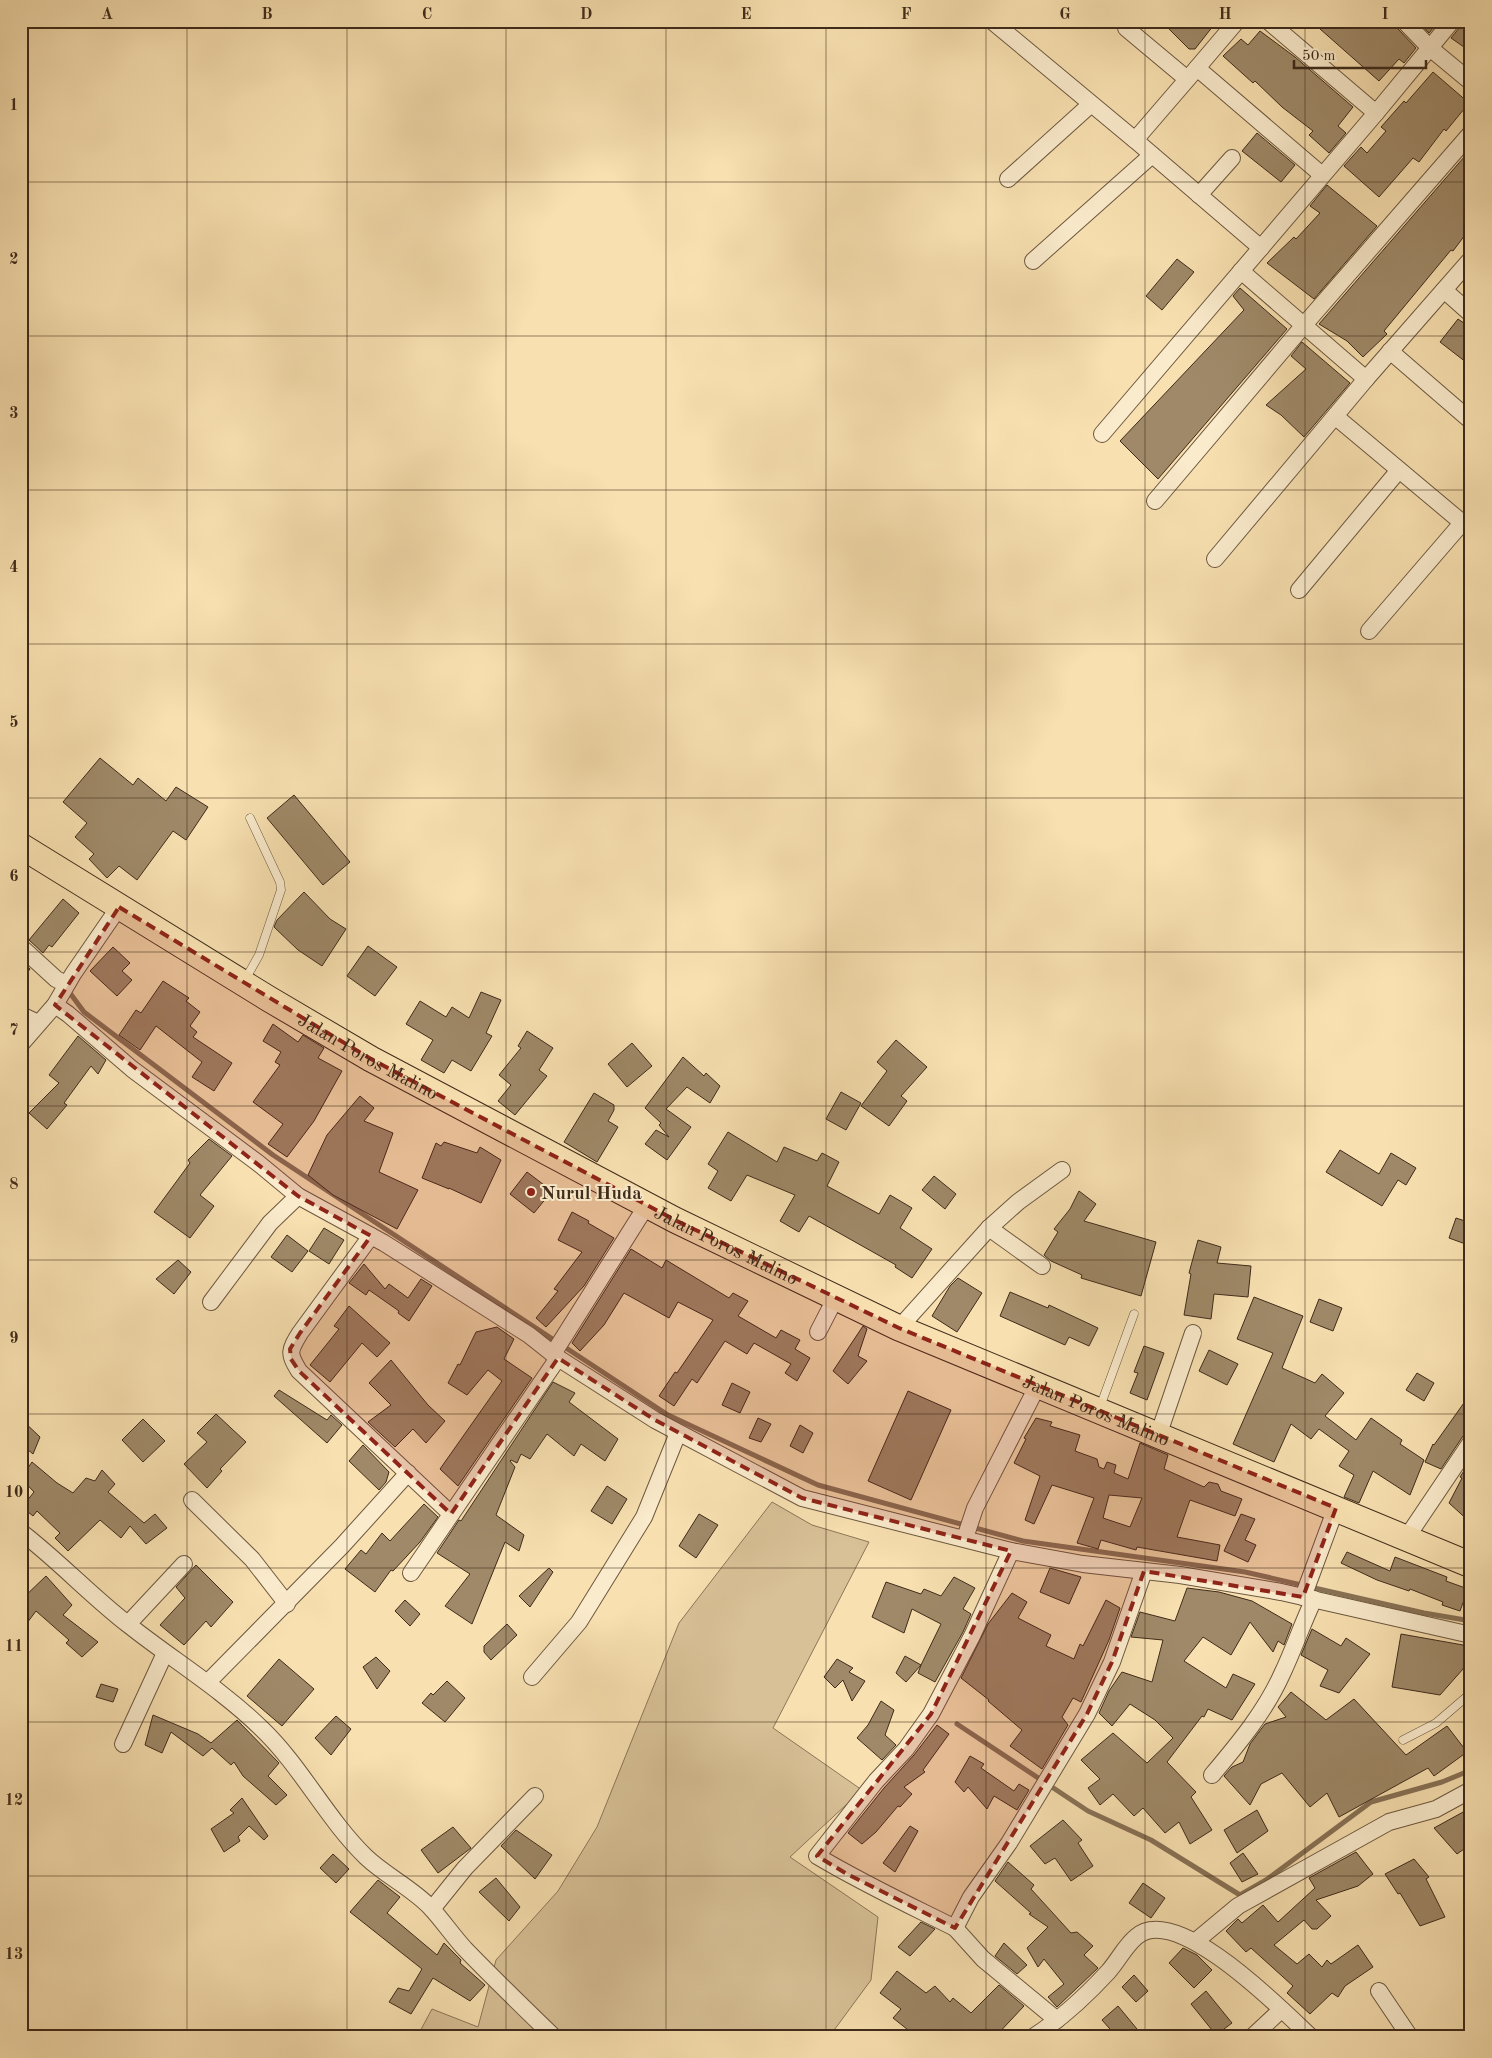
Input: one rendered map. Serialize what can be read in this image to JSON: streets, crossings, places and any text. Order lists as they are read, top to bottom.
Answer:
{
  "streets": {
    "main road": ["Jalan Poros Malino"]
  },
  "places": ["Nurul Huda"],
  "scale_bar": "50 m",
  "grid": {
    "columns": [
      "A",
      "B",
      "C",
      "D",
      "E",
      "F",
      "G",
      "H",
      "I"
    ],
    "rows": [
      "1",
      "2",
      "3",
      "4",
      "5",
      "6",
      "7",
      "8",
      "9",
      "10",
      "11",
      "12",
      "13"
    ]
  }
}
